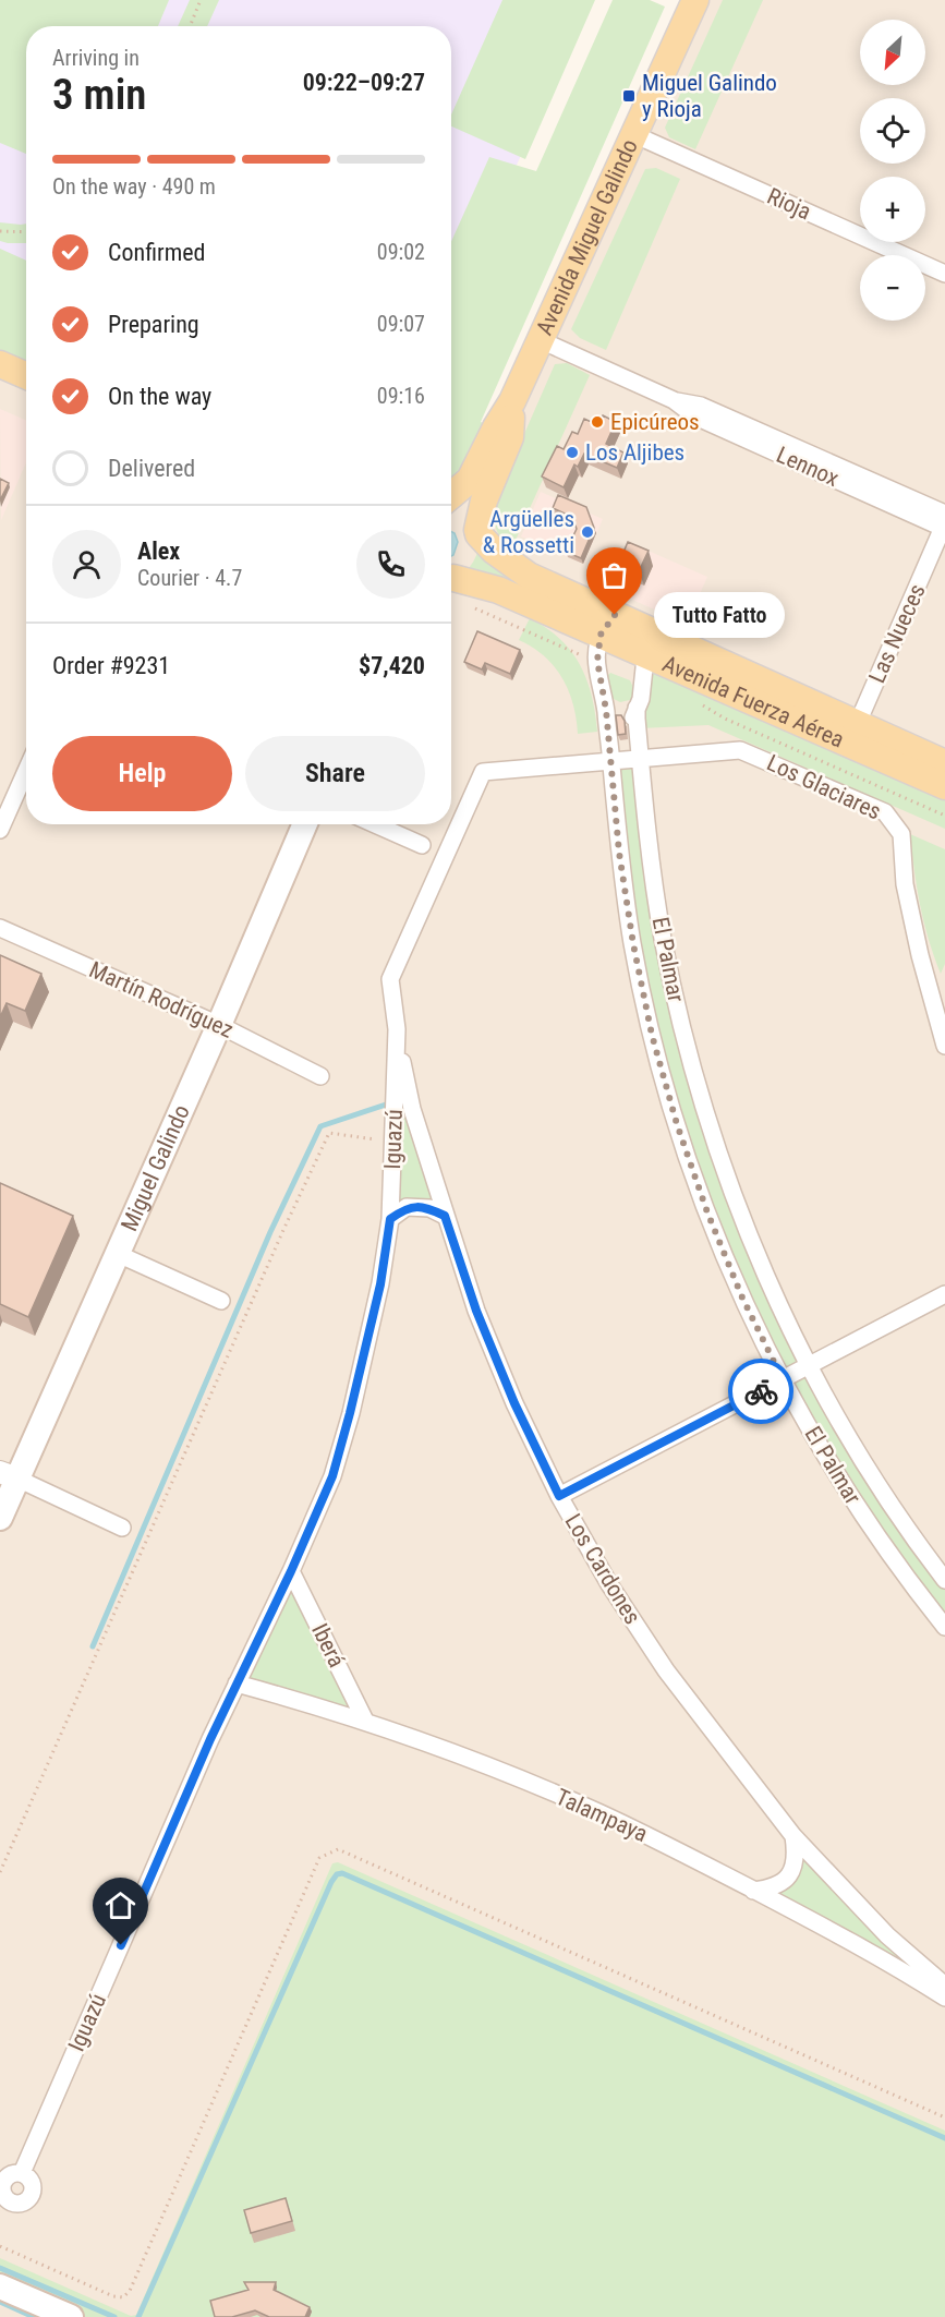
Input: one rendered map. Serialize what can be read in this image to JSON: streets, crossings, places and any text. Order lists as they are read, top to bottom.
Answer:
{
  "streets": {
    "main road": ["Avenida Miguel Galindo", "Avenida Fuerza Aérea", "Miguel Galindo"],
    "street": [
      "Rioja",
      "Lennox",
      "Las Nueces",
      "Los Glaciares",
      "El Palmar",
      "Martín Rodríguez",
      "Iguazú",
      "Los Cardones",
      "Iberá",
      "Talampaya"
    ]
  },
  "crossings": [
    ["Rioja", "Avenida Miguel Galindo"],
    ["Avenida Miguel Galindo", "Lennox"],
    ["Avenida Miguel Galindo", "Avenida Fuerza Aérea"],
    ["Lennox", "Las Nueces"],
    ["Las Nueces", "Avenida Fuerza Aérea"],
    ["Avenida Fuerza Aérea", "El Palmar"],
    ["Los Glaciares", "El Palmar"],
    ["Los Glaciares", "Iguazú"],
    ["El Palmar", "Iguazú"],
    ["Martín Rodríguez", "Miguel Galindo"],
    ["Iguazú", "Los Cardones"],
    ["Iguazú", "Iberá"],
    ["Iguazú", "Talampaya"],
    ["Iberá", "Talampaya"]
  ],
  "places": {
    "transit": ["Miguel Galindo y Rioja"],
    "other": [
      "Epicúreos",
      "Los Aljibes",
      "Argüelles & Rossetti",
      "Tutto Fatto"
    ]
  },
  "north": "bottom left",
  "page": {
    "map_buttons": ["+", "−"],
    "heading": ["3 min", "Arriving in", "09:22–09:27"],
    "panel": [
      "Alex",
      "Courier · 4.7",
      "Order #9231",
      "$7,420"
    ],
    "bar": "On the way · 490 m",
    "list": [
      ["Confirmed", "09:02"],
      ["Preparing", "09:07"],
      ["On the way", "09:16"],
      "Delivered"
    ],
    "bubble": "Tutto Fatto",
    "buttons": ["Help", "Share"]
  }
}
